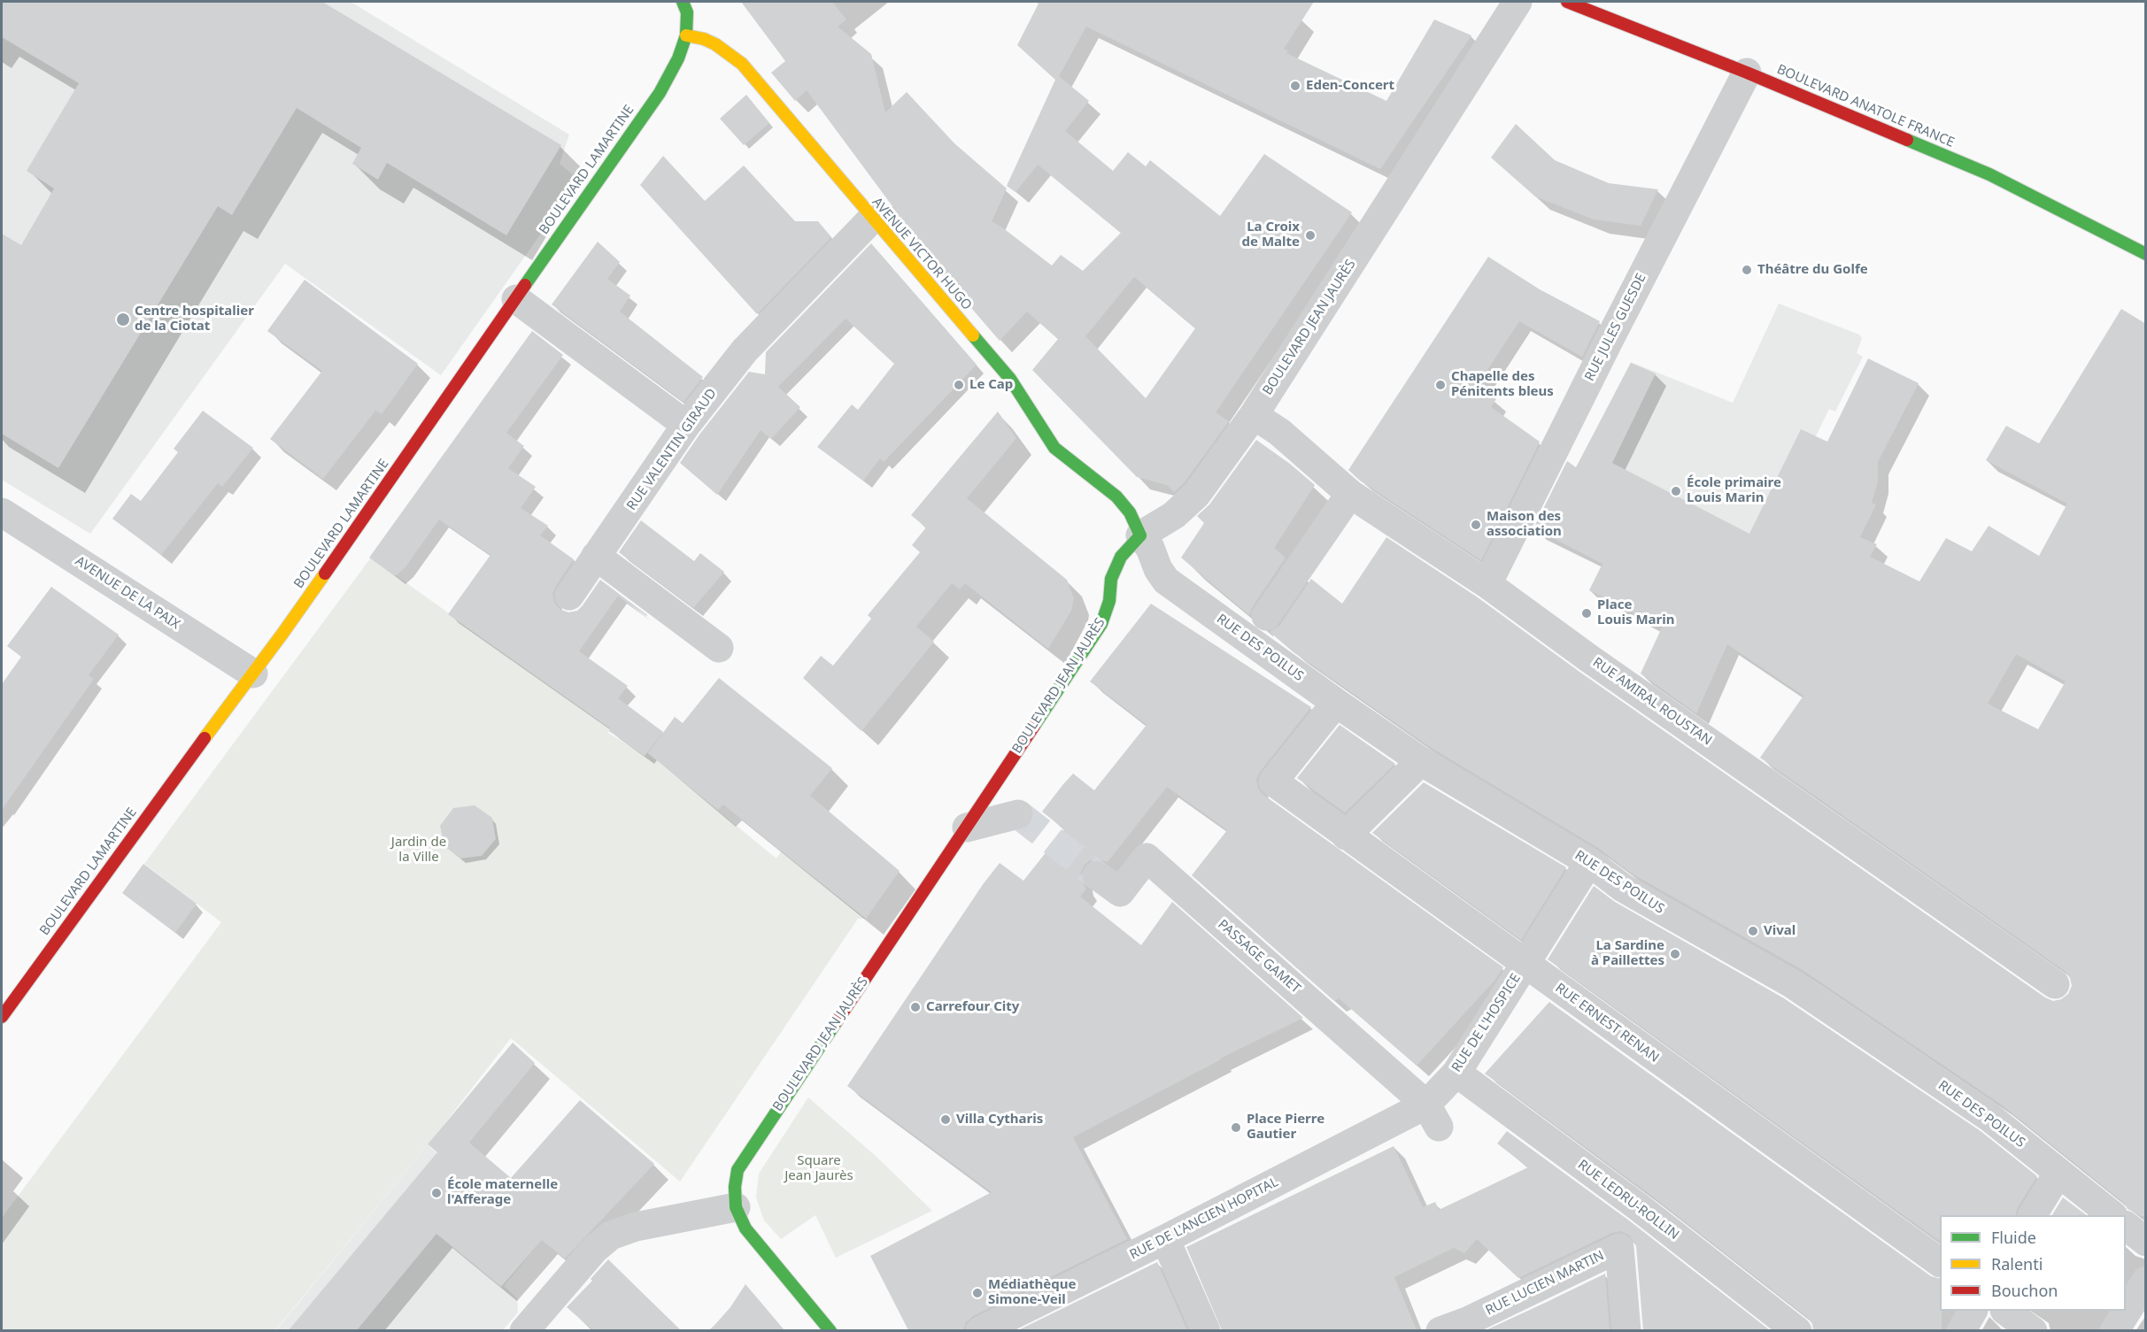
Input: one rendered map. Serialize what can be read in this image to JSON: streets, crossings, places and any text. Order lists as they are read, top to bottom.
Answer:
{
  "streets": {
    "street": [
      "BOULEVARD ANATOLE FRANCE",
      "BOULEVARD LAMARTINE",
      "AVENUE VICTOR HUGO",
      "BOULEVARD JEAN JAURÈS",
      "RUE JULES GUESDE",
      "RUE VALENTIN GIRAUD",
      "AVENUE DE LA PAIX",
      "RUE DES POILUS",
      "RUE AMIRAL ROUSTAN",
      "PASSAGE GAMET",
      "RUE DE L'HOSPICE",
      "RUE ERNEST RENAN",
      "RUE LEDRU-ROLLIN",
      "RUE DE L'ANCIEN HOPITAL",
      "RUE LUCIEN MARTIN"
    ]
  },
  "crossings": [
    ["BOULEVARD ANATOLE FRANCE", "RUE JULES GUESDE"],
    ["BOULEVARD LAMARTINE", "AVENUE VICTOR HUGO"],
    ["BOULEVARD LAMARTINE", "AVENUE DE LA PAIX"],
    ["AVENUE VICTOR HUGO", "BOULEVARD JEAN JAURÈS"],
    ["AVENUE VICTOR HUGO", "RUE VALENTIN GIRAUD"],
    ["AVENUE VICTOR HUGO", "RUE DES POILUS"],
    ["BOULEVARD JEAN JAURÈS", "RUE DES POILUS"],
    ["BOULEVARD JEAN JAURÈS", "RUE AMIRAL ROUSTAN"],
    ["RUE JULES GUESDE", "RUE AMIRAL ROUSTAN"],
    ["RUE DES POILUS", "RUE DE L'HOSPICE"],
    ["RUE DES POILUS", "RUE ERNEST RENAN"],
    ["PASSAGE GAMET", "RUE DE L'HOSPICE"],
    ["PASSAGE GAMET", "RUE DE L'ANCIEN HOPITAL"],
    ["RUE DE L'HOSPICE", "RUE ERNEST RENAN"],
    ["RUE DE L'HOSPICE", "RUE LEDRU-ROLLIN"],
    ["RUE DE L'HOSPICE", "RUE DE L'ANCIEN HOPITAL"]
  ],
  "parks": ["Jardin de la Ville", "Square Jean Jaurès"],
  "places": [
    "Eden-Concert",
    "La Croix de Malte",
    "Théâtre du Golfe",
    "Centre hospitalier de la Ciotat",
    "Le Cap",
    "Chapelle des Pénitents bleus",
    "École primaire Louis Marin",
    "Maison des association",
    "Place Louis Marin",
    "Vival",
    "La Sardine à Paillettes",
    "Carrefour City",
    "Villa Cytharis",
    "Place Pierre Gautier",
    "École maternelle l'Afferage",
    "Médiathèque Simone-Veil"
  ],
  "legend": ["Fluide", "Ralenti", "Bouchon"]
}
